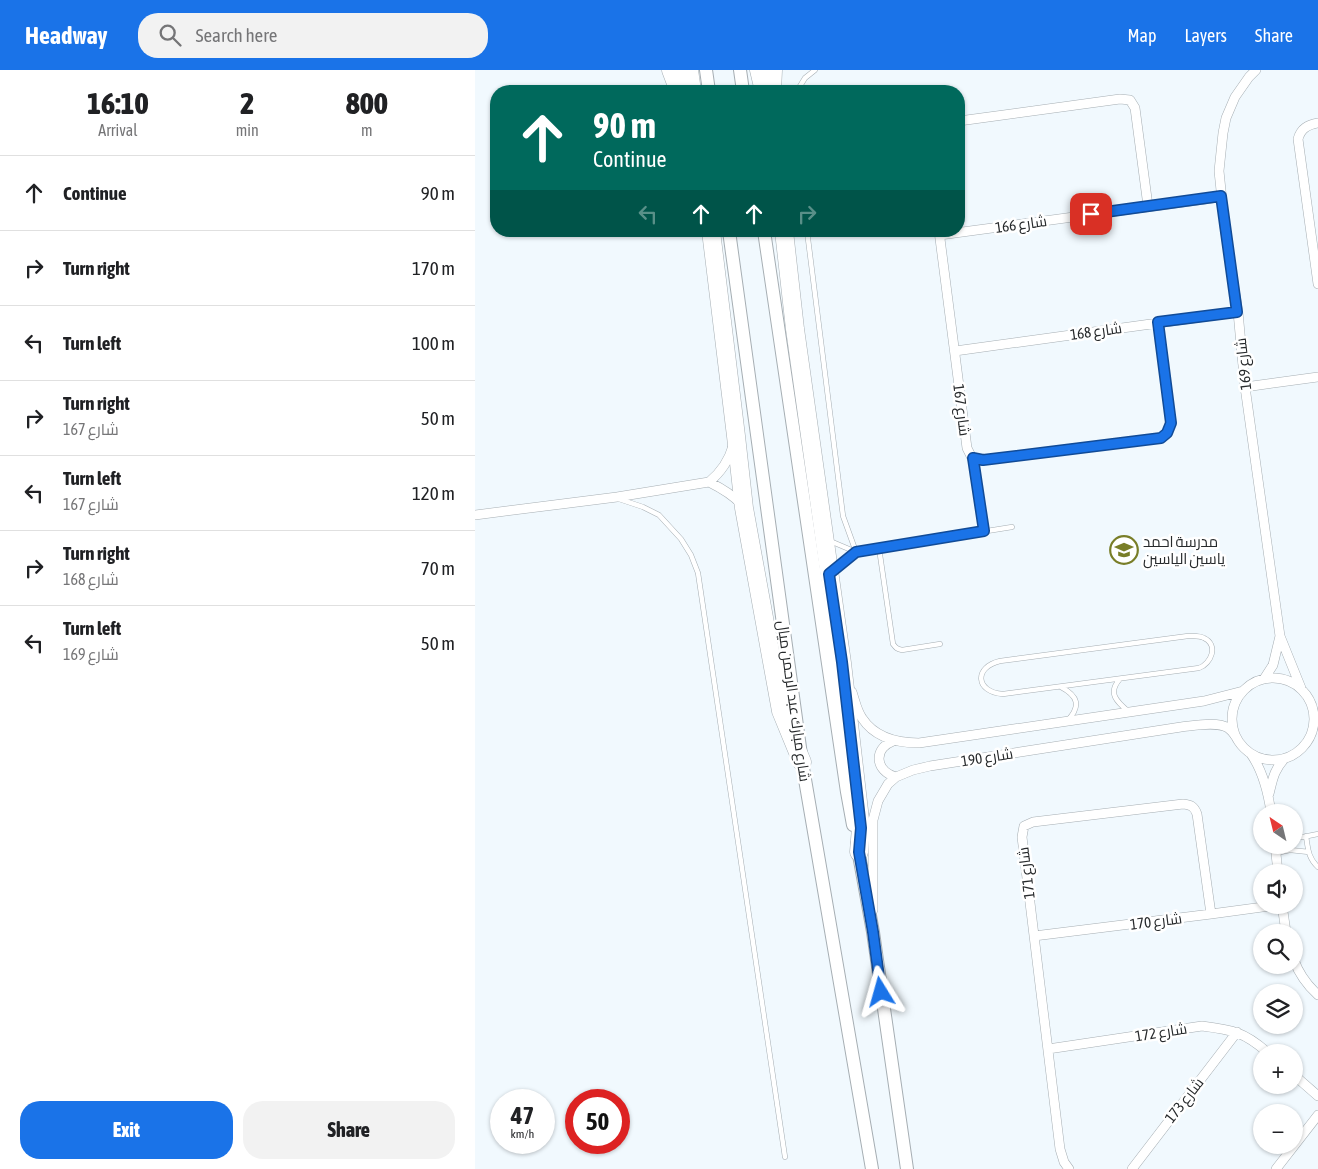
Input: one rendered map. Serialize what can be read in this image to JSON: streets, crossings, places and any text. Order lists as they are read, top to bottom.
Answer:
{
  "streets": {
    "main road": ["شارع مبارك عبد الرحمن ميال"],
    "street": [
      "شارع 166",
      "شارع 168",
      "شارع 169",
      "شارع 167",
      "شارع 190",
      "شارع 171",
      "شارع 170",
      "شارع 172",
      "شارع 173"
    ]
  },
  "crossings": [
    ["شارع 166", "شارع 169"],
    ["شارع 168", "شارع 169"],
    ["شارع 168", "شارع 167"],
    ["شارع 169", "شارع 190"],
    ["شارع 171", "شارع 170"],
    ["شارع 171", "شارع 172"],
    ["شارع 172", "شارع 173"]
  ],
  "places": {
    "school or university": ["مدرسة احمد ياسين الياسين"]
  },
  "north": "top left",
  "page": {
    "header": "Headway",
    "search": "Search here",
    "nav": ["Map", "Layers", "Share"],
    "eta": [
      "16:10",
      "Arrival",
      "2",
      "min",
      "800",
      "m"
    ],
    "turn": ["90 m", "Continue"],
    "list": [
      {
        "name": "Continue",
        "value": "90 m"
      },
      {
        "name": "Turn right",
        "value": "170 m"
      },
      {
        "name": "Turn left",
        "value": "100 m"
      },
      {
        "name": "Turn right",
        "note": "شارع 167",
        "value": "50 m"
      },
      {
        "name": "Turn left",
        "note": "شارع 167",
        "value": "120 m"
      },
      {
        "name": "Turn right",
        "note": "شارع 168",
        "value": "70 m"
      },
      {
        "name": "Turn left",
        "note": "شارع 169",
        "value": "50 m"
      }
    ],
    "map_buttons": ["+", "−"],
    "speed": "47 km/h",
    "limit": "50",
    "buttons": ["Exit", "Share"]
  }
}
